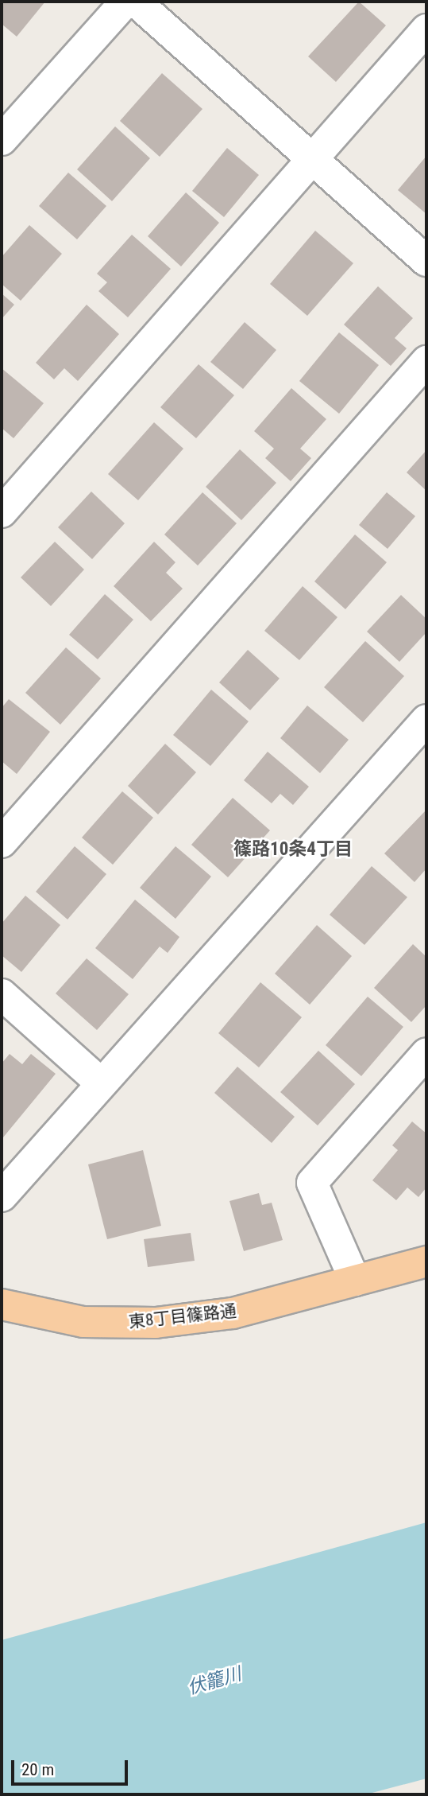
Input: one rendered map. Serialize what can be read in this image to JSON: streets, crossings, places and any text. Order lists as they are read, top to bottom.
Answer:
{
  "streets": {
    "main road": ["東8丁目篠路通"]
  },
  "districts": ["篠路10条4丁目"],
  "water": ["伏籠川"],
  "scale_bar": "20 m"
}
